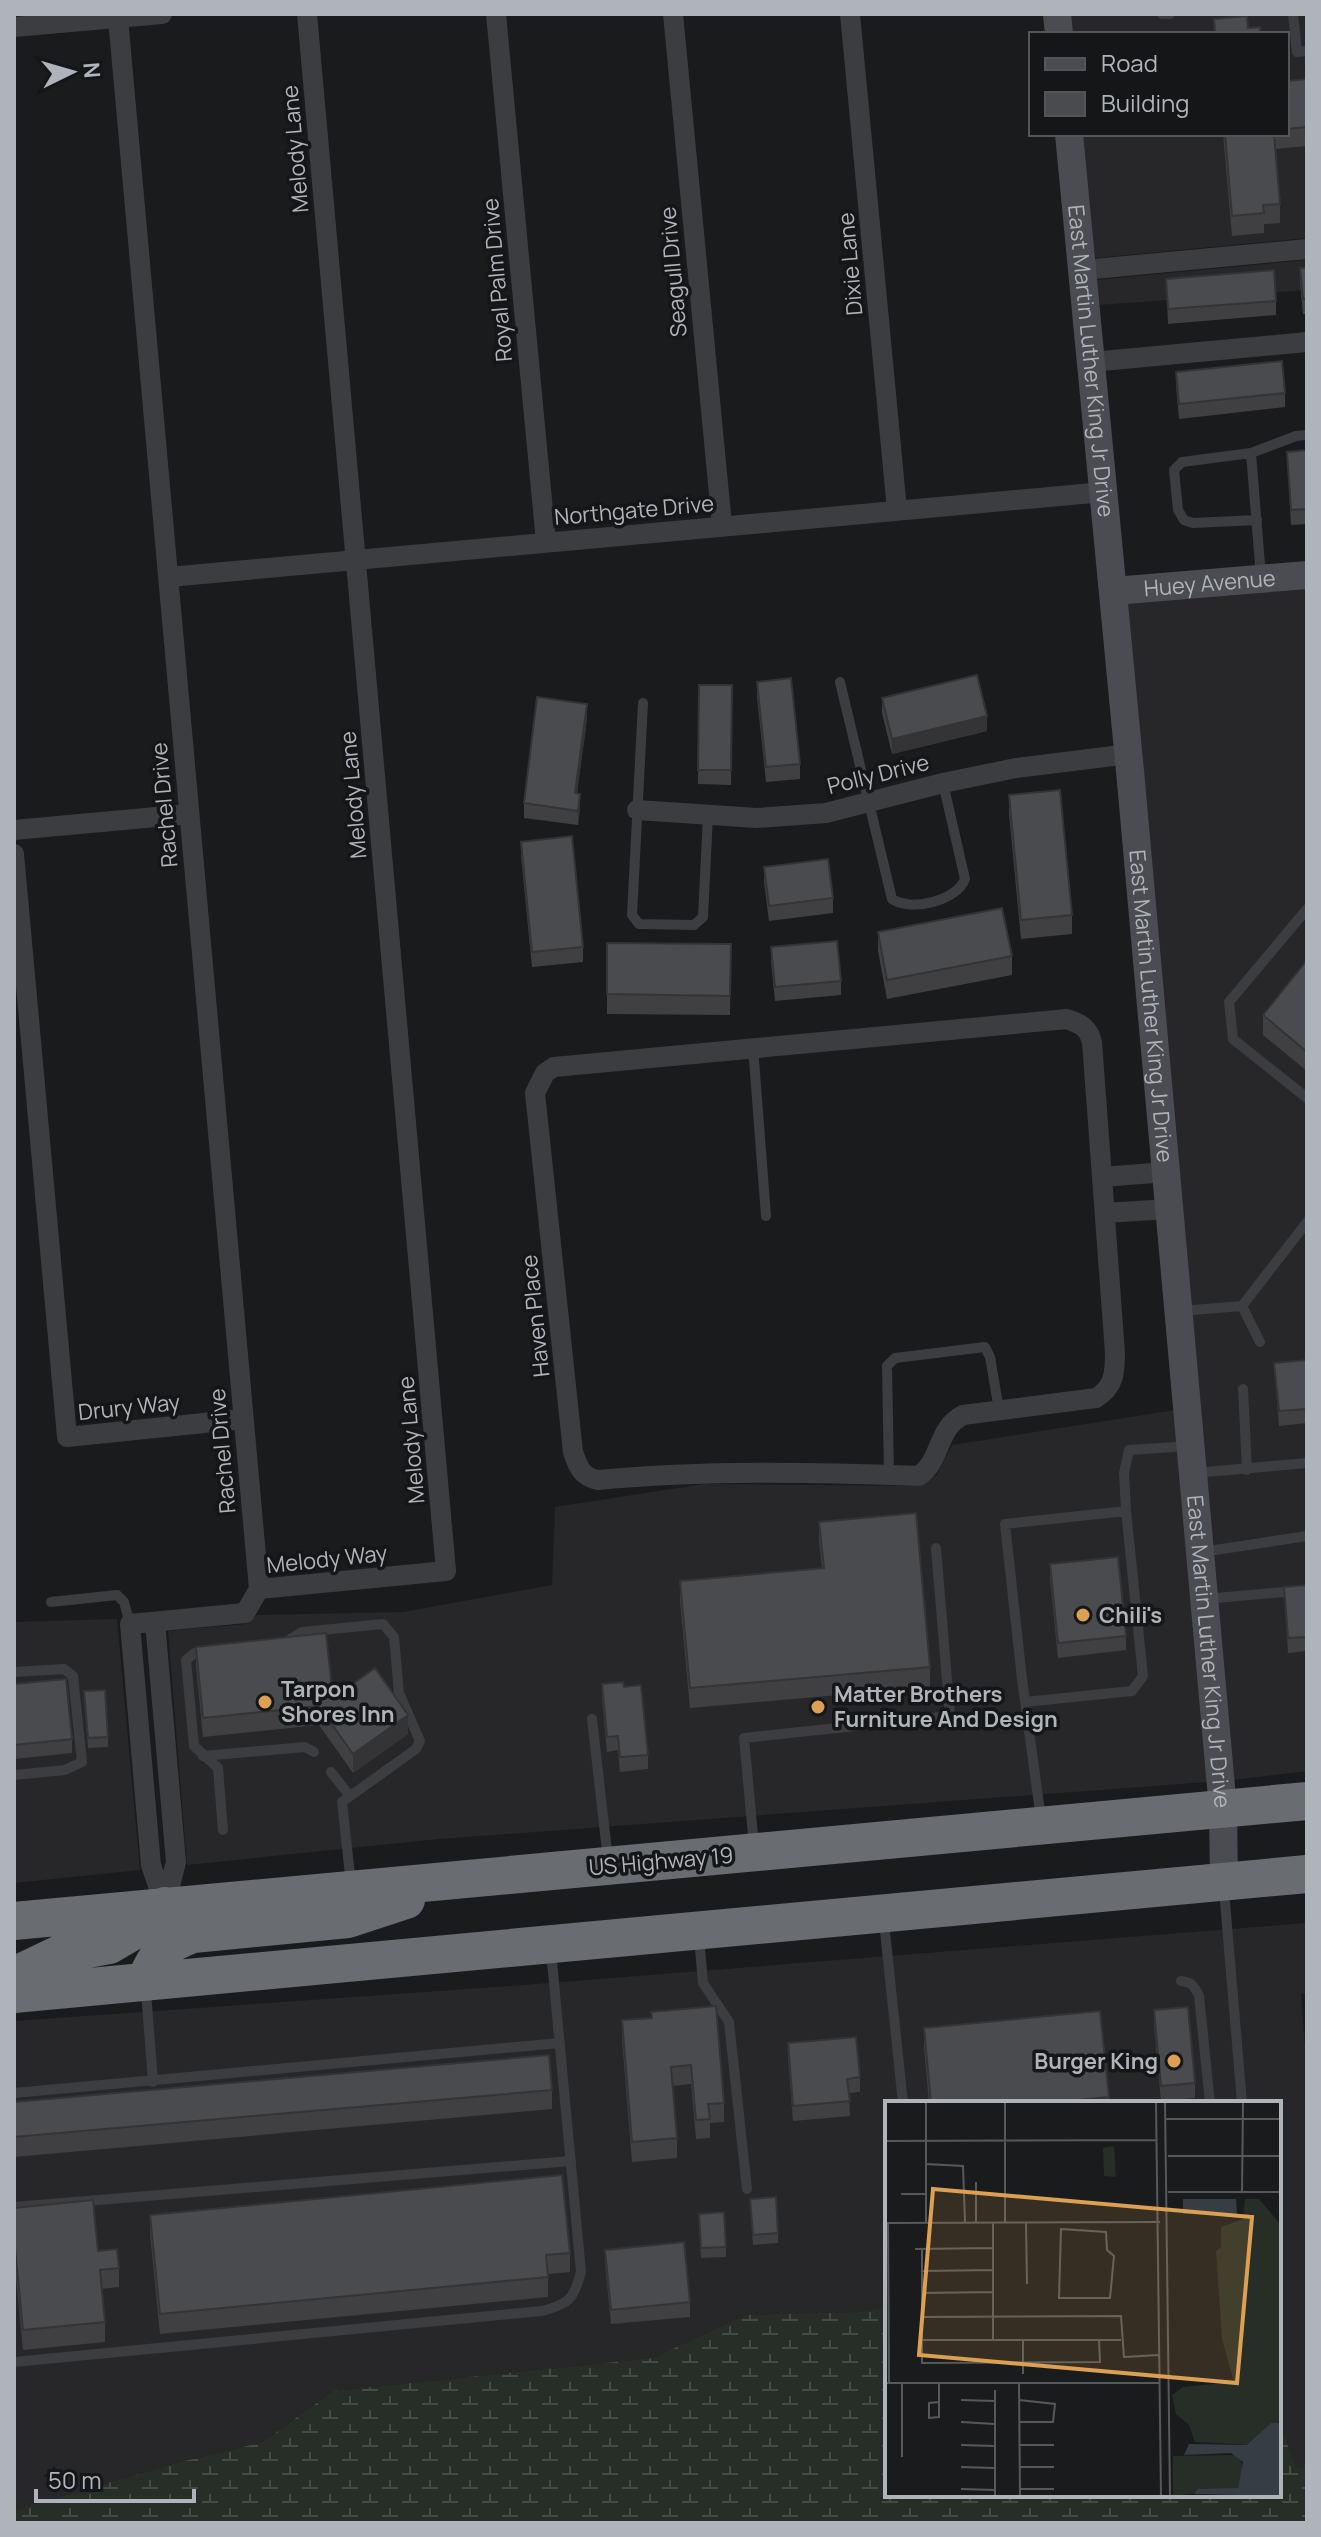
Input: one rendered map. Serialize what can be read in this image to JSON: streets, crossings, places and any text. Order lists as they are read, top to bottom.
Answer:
{
  "streets": {
    "highway": ["US Highway 19"],
    "street": [
      "Melody Lane",
      "Dixie Lane",
      "Seagull Drive",
      "Royal Palm Drive",
      "East Martin Luther King Jr Drive",
      "Northgate Drive",
      "Huey Avenue",
      "Polly Drive",
      "Rachel Drive",
      "Haven Place",
      "Drury Way",
      "Melody Way"
    ]
  },
  "crossings": [
    ["Melody Lane", "Northgate Drive"],
    ["Melody Lane", "Melody Way"],
    ["Dixie Lane", "Northgate Drive"],
    ["Seagull Drive", "Northgate Drive"],
    ["Royal Palm Drive", "Northgate Drive"],
    ["East Martin Luther King Jr Drive", "Northgate Drive"],
    ["East Martin Luther King Jr Drive", "Huey Avenue"],
    ["East Martin Luther King Jr Drive", "Polly Drive"],
    ["East Martin Luther King Jr Drive", "US Highway 19"],
    ["Northgate Drive", "Rachel Drive"],
    ["Rachel Drive", "Drury Way"],
    ["Rachel Drive", "Melody Way"]
  ],
  "places": [
    "Chili's",
    "Tarpon Shores Inn",
    "Matter Brothers Furniture And Design",
    "Burger King"
  ],
  "legend": ["Road", "Building"],
  "scale_bar": "50 m",
  "north": "right"
}
